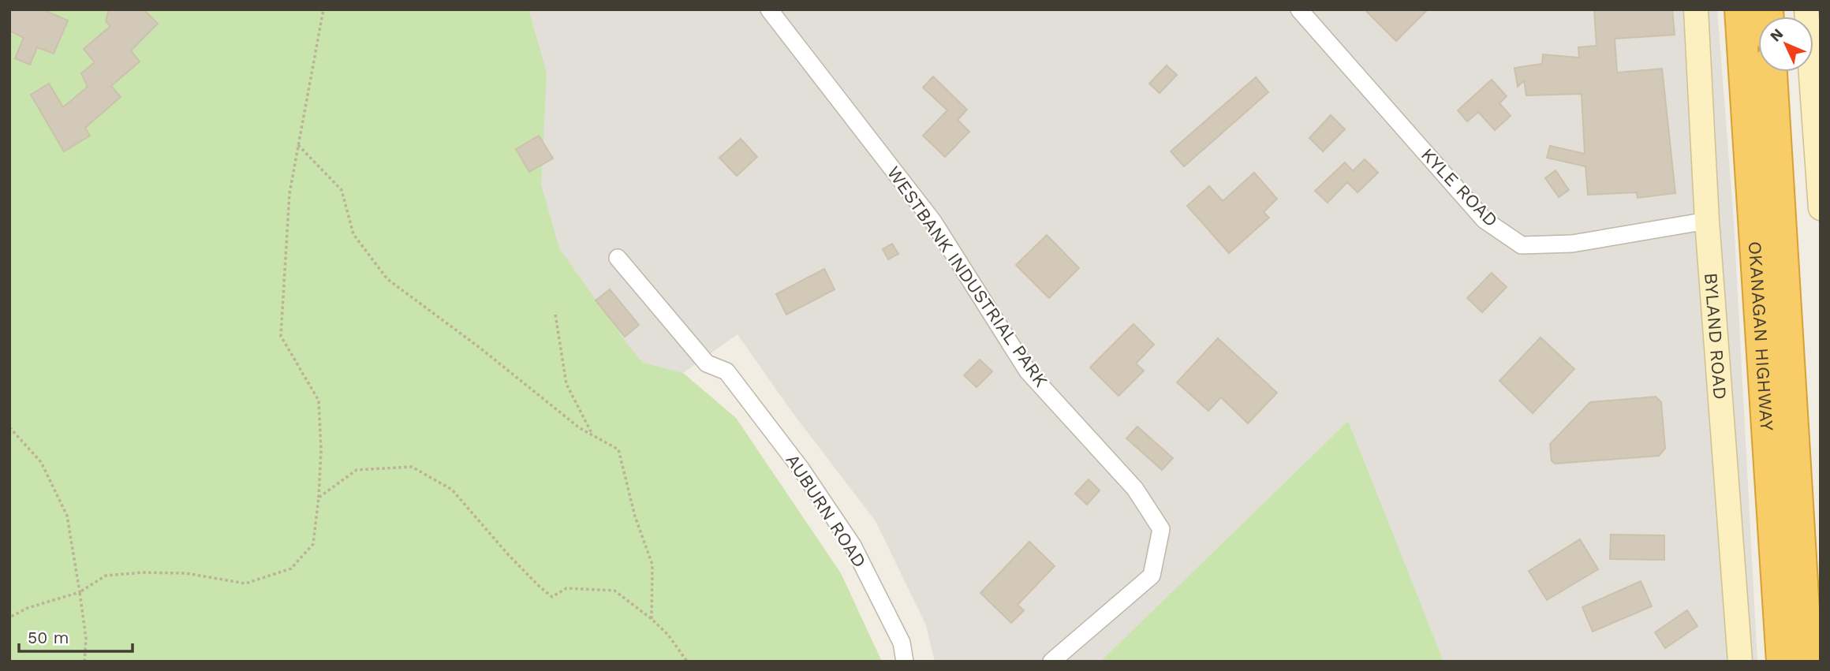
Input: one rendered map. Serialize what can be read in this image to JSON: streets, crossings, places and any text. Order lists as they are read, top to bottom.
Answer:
{
  "streets": {
    "highway": ["OKANAGAN HIGHWAY"],
    "street": [
      "KYLE ROAD",
      "WESTBANK INDUSTRIAL PARK",
      "BYLAND ROAD",
      "AUBURN ROAD"
    ]
  },
  "crossings": [
    ["KYLE ROAD", "BYLAND ROAD"]
  ],
  "scale_bar": "50 m",
  "north": "top left"
}
